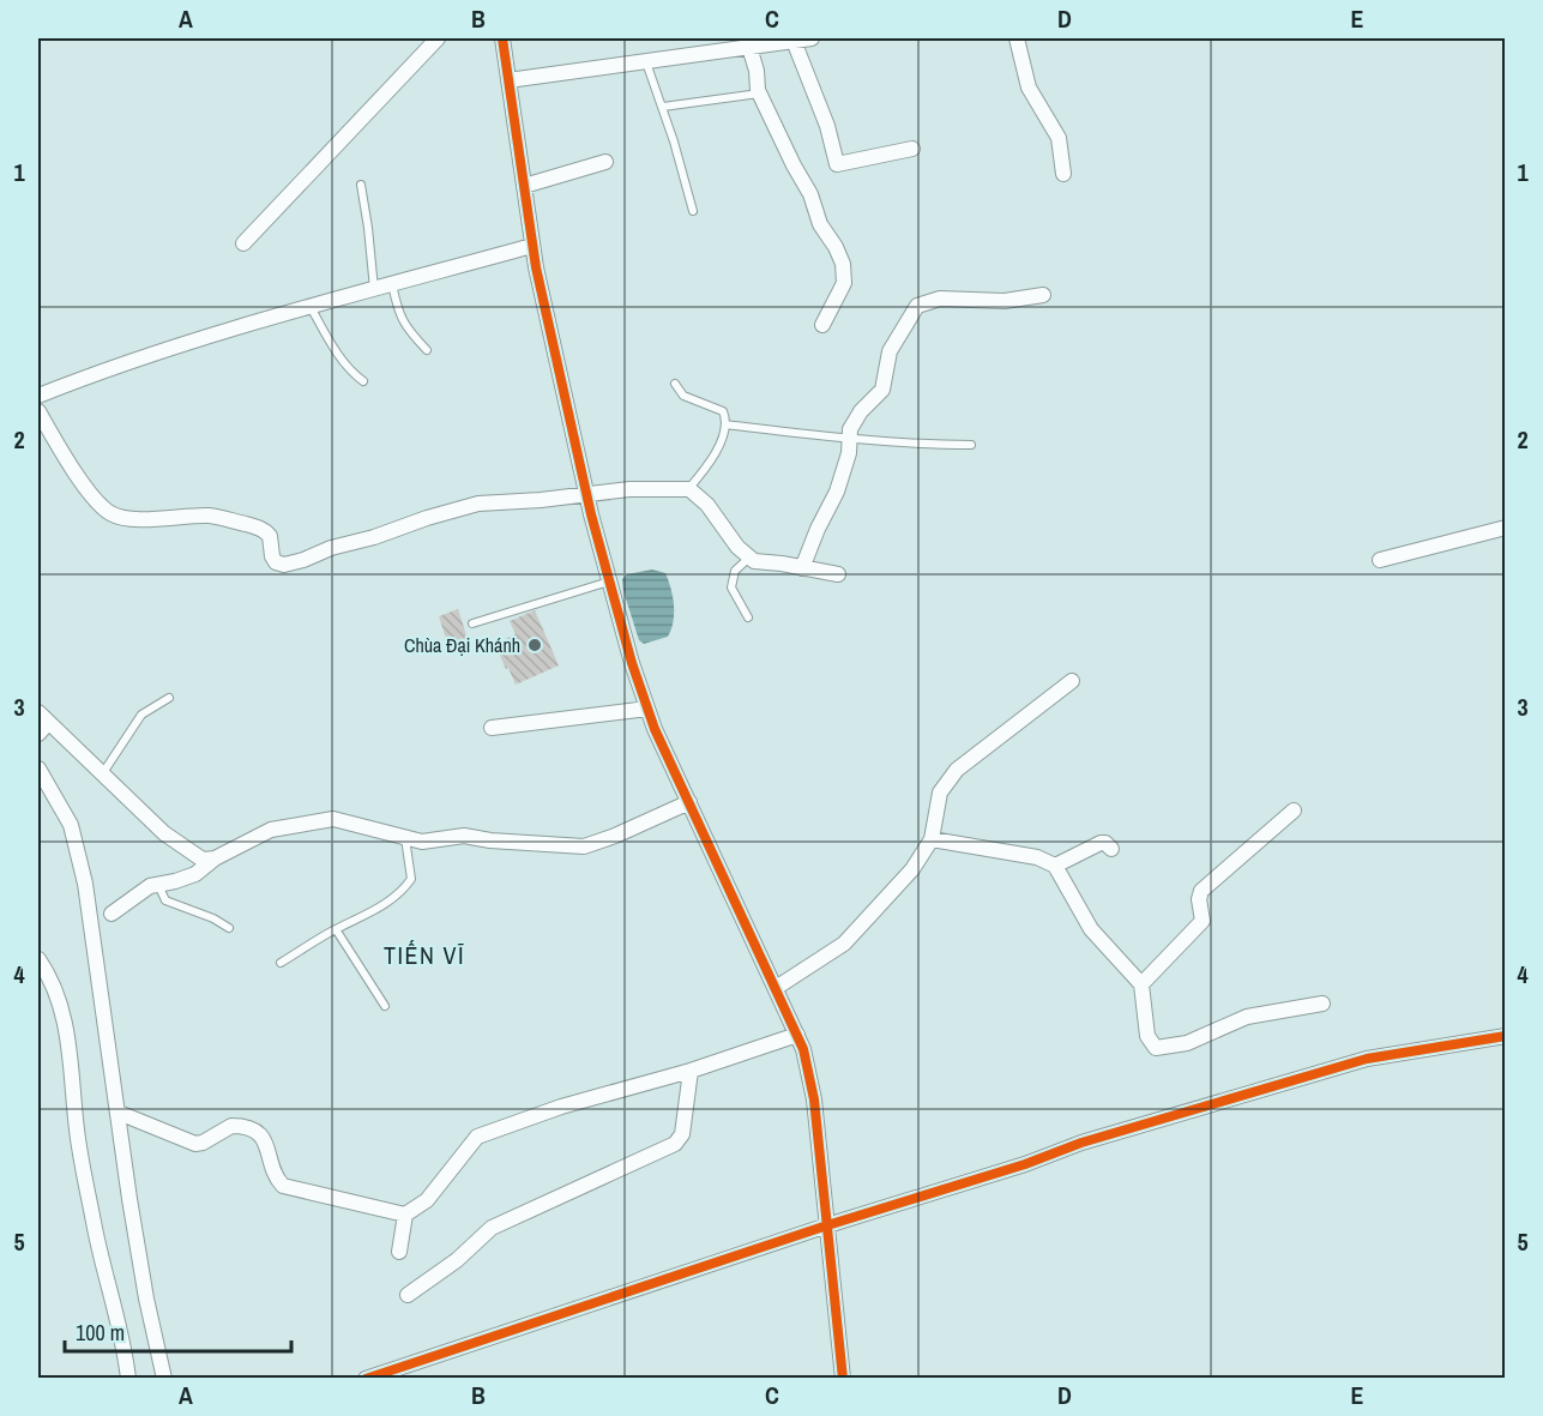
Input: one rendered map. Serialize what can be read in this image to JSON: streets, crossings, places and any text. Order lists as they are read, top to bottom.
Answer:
{
  "districts": ["TIẾN VĨ"],
  "places": ["Chùa Đại Khánh"],
  "scale_bar": "100 m",
  "grid": {
    "columns": [
      "A",
      "B",
      "C",
      "D",
      "E"
    ],
    "rows": [
      "1",
      "2",
      "3",
      "4",
      "5"
    ]
  }
}
